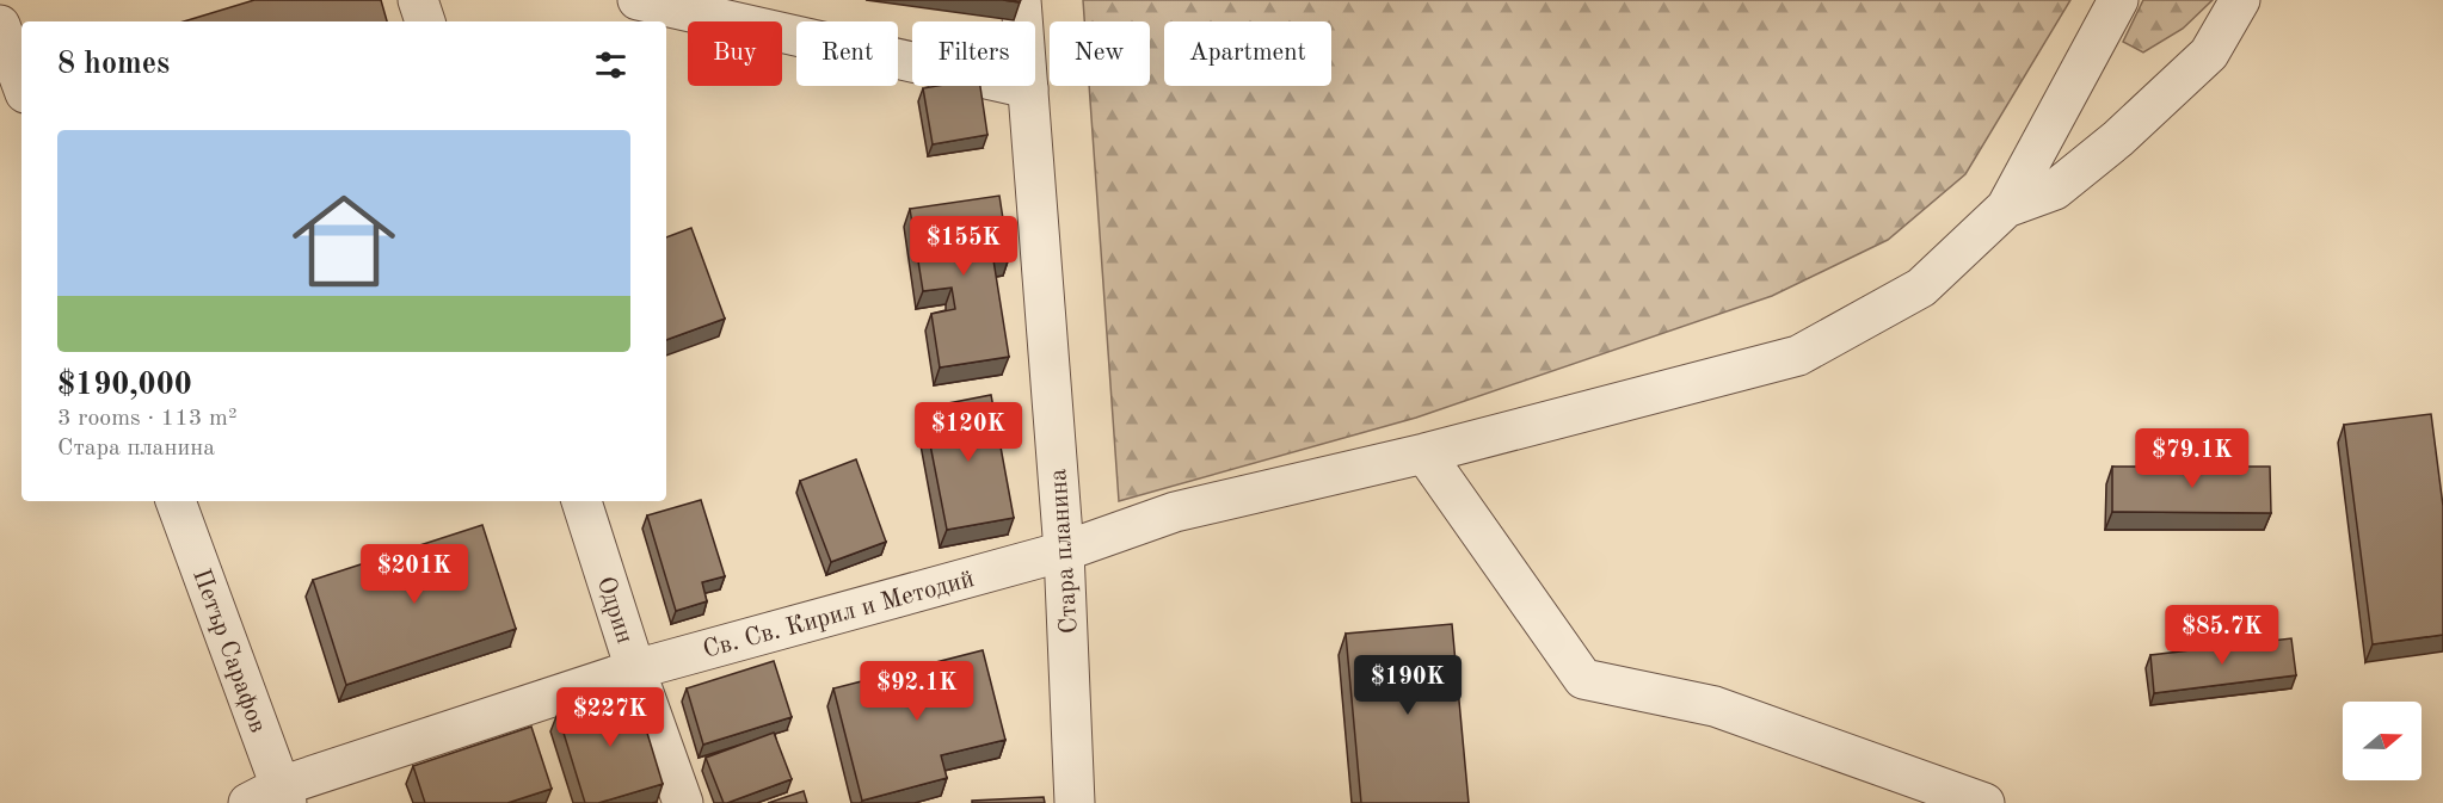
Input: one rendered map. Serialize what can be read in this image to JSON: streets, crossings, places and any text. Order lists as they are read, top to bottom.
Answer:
{
  "streets": {
    "street": [
      "Стара планина",
      "Одрин",
      "Св. Св. Кирил и Методий",
      "Петър Сарафов"
    ]
  },
  "crossings": [
    ["Стара планина", "Св. Св. Кирил и Методий"],
    ["Одрин", "Св. Св. Кирил и Методий"],
    ["Св. Св. Кирил и Методий", "Петър Сарафов"]
  ],
  "north": "right",
  "page": {
    "chip": [
      "Buy",
      "Rent",
      "Filters",
      "New",
      "Apartment"
    ],
    "heading": "8 homes",
    "list": [
      {
        "name": "$190,000",
        "note": "3 rooms · 113 m² · Стара планина"
      }
    ],
    "price": [
      "$155K",
      "$120K",
      "$79.1K",
      "$201K",
      "$85.7K",
      "$190K",
      "$92.1K",
      "$227K"
    ]
  }
}
